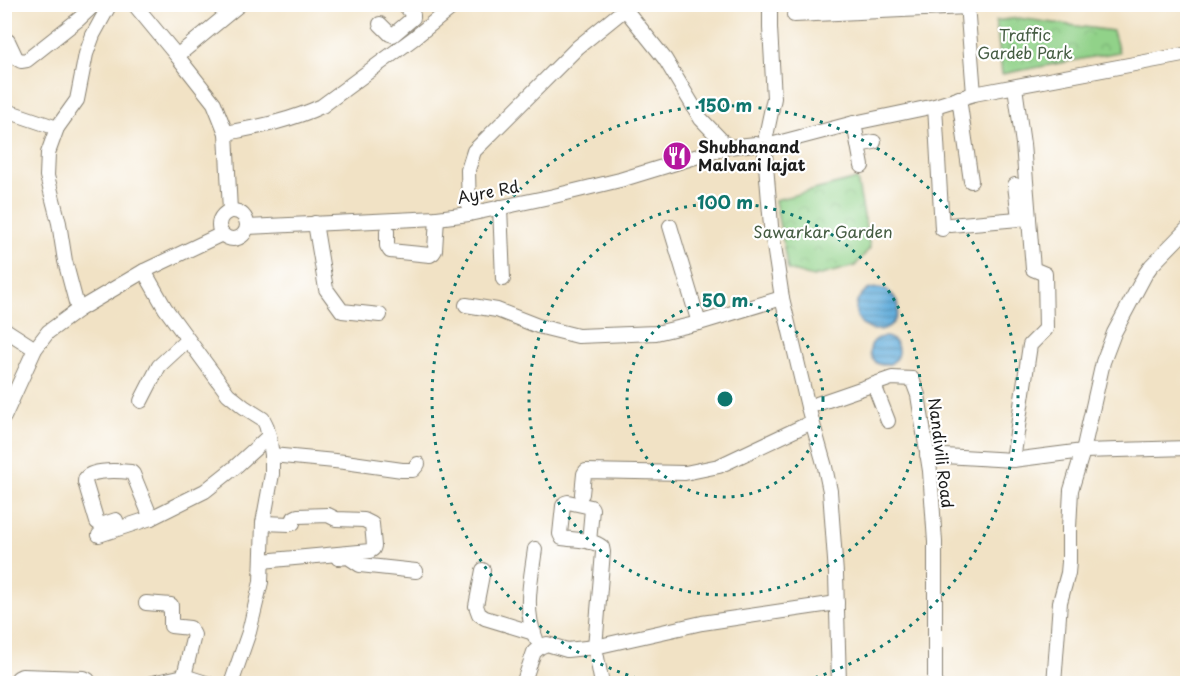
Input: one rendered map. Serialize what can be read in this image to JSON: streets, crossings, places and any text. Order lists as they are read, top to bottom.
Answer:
{
  "streets": {
    "street": ["Ayre Rd", "Nandivili Road"]
  },
  "parks": ["Traffic Gardeb Park", "Sawarkar Garden"],
  "places": {
    "restaurant": ["Shubhanand Malvani lajat"]
  },
  "rings": ["150 m", "100 m", "50 m"]
}
